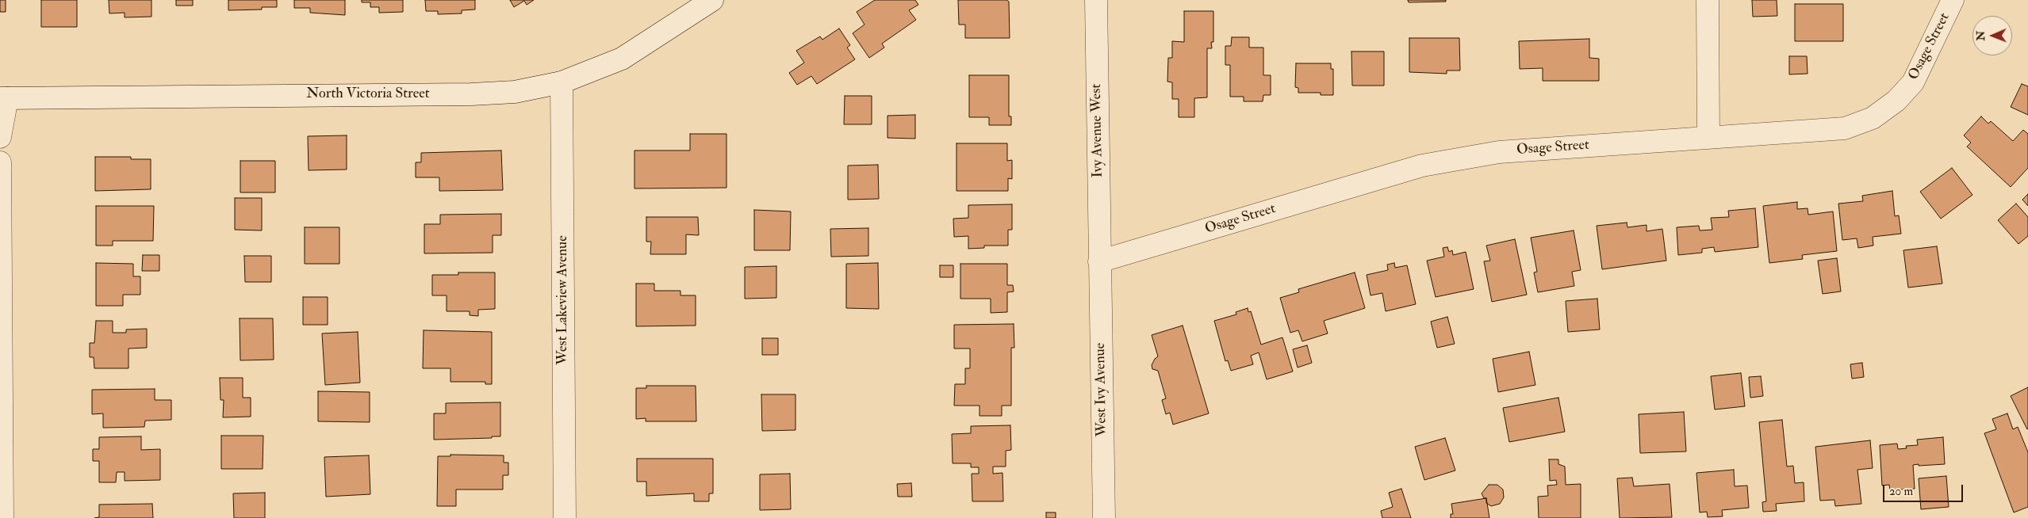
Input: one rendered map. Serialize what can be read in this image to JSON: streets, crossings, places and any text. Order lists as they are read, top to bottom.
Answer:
{
  "streets": {
    "street": [
      "Osage Street",
      "North Victoria Street",
      "Ivy Avenue West",
      "West Lakeview Avenue",
      "West Ivy Avenue"
    ]
  },
  "crossings": [
    ["Osage Street", "Ivy Avenue West"],
    ["Osage Street", "West Ivy Avenue"],
    ["North Victoria Street", "West Lakeview Avenue"],
    ["Ivy Avenue West", "West Ivy Avenue"]
  ],
  "scale_bar": "20 m",
  "north": "left"
}
